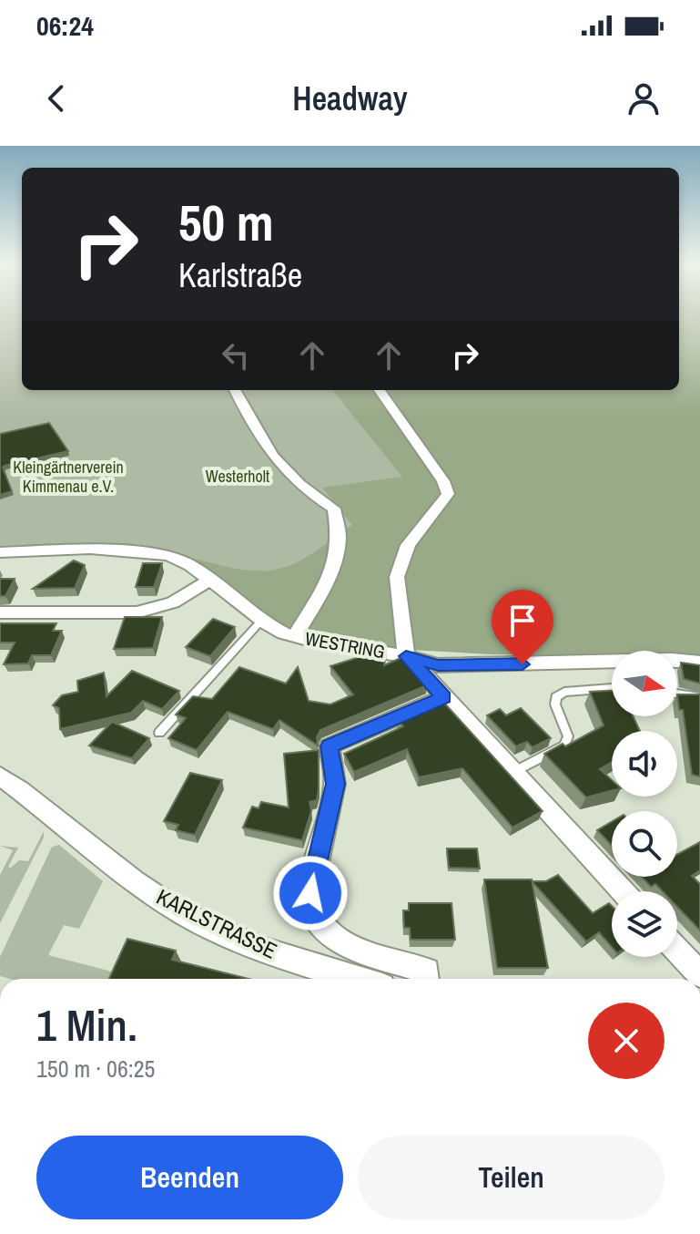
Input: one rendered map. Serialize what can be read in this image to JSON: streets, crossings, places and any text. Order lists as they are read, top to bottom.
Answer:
{
  "streets": {
    "street": ["WESTRING", "KARLSTRASSE"]
  },
  "parks": ["Kleingärtnerverein Kimmenau e.V.", "Westerholt"],
  "north": "right",
  "page": {
    "status": "06:24",
    "header": "Headway",
    "turn": ["50 m", "Karlstraße"],
    "heading": ["1 Min.", "150 m · 06:25"],
    "buttons": ["Beenden", "Teilen"]
  }
}
